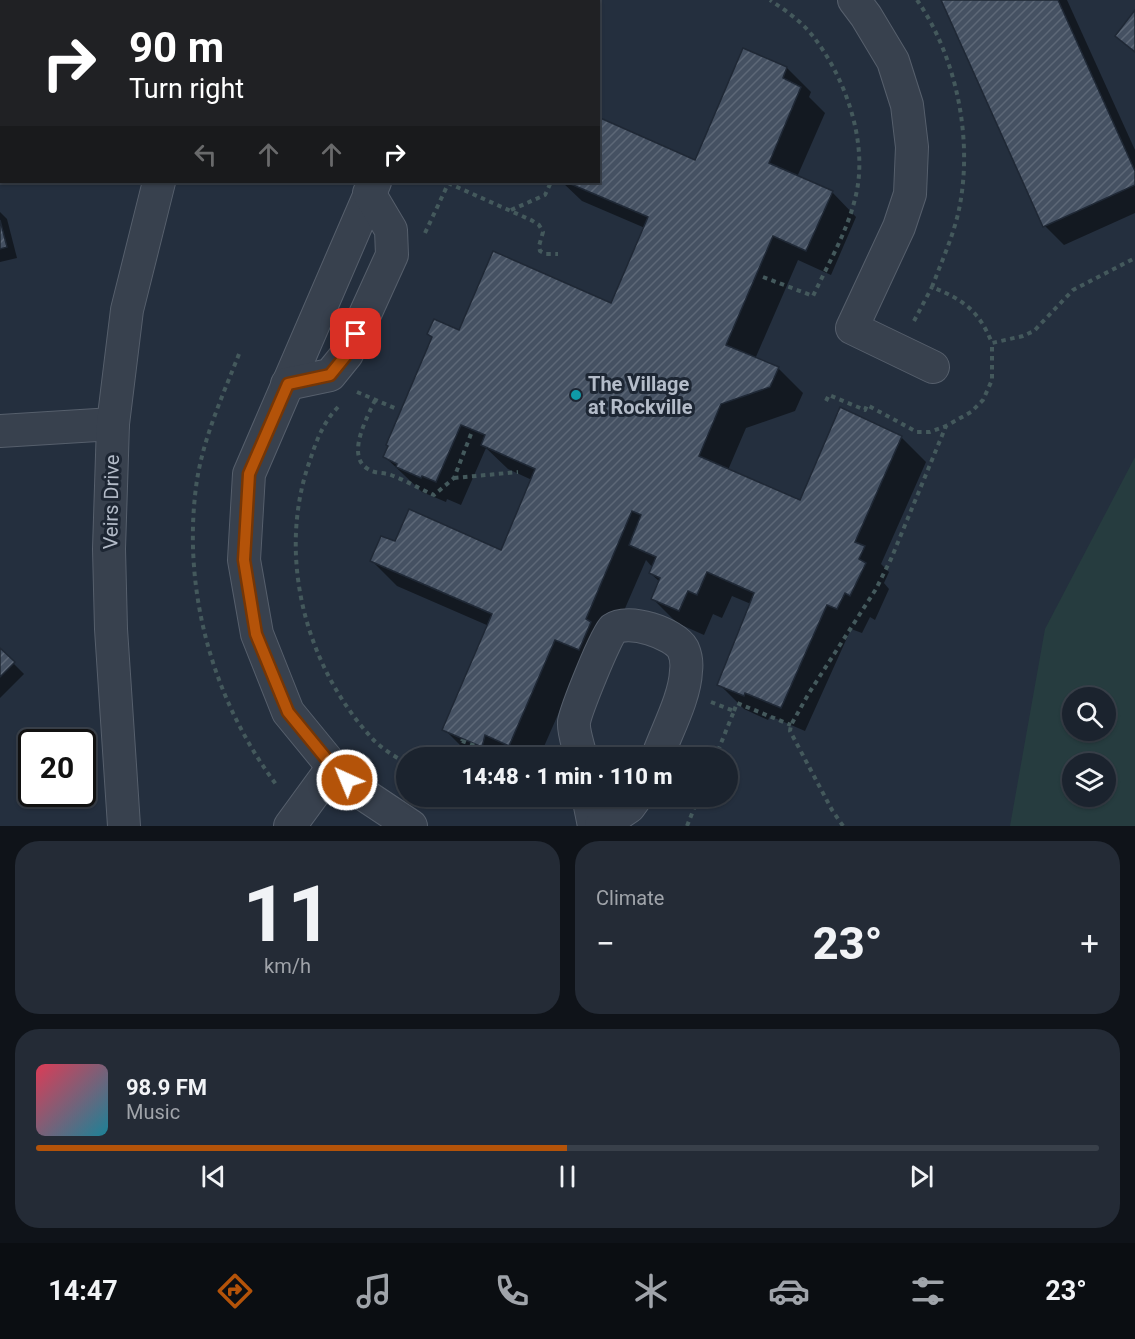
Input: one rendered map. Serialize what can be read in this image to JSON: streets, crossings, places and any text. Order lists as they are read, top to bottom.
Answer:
{
  "streets": {
    "street": ["Veirs Drive"]
  },
  "places": ["The Village at Rockville"],
  "page": {
    "turn": ["90 m", "Turn right"],
    "limit": "20",
    "trip": "14:48 · 1 min · 110 m",
    "tile": [
      ["11", "km/h"],
      "Climate"
    ],
    "heat": ["−", "23°", "+"],
    "song": ["98.9 FM", "Music"],
    "tabs": ["14:47", "23°"]
  }
}
